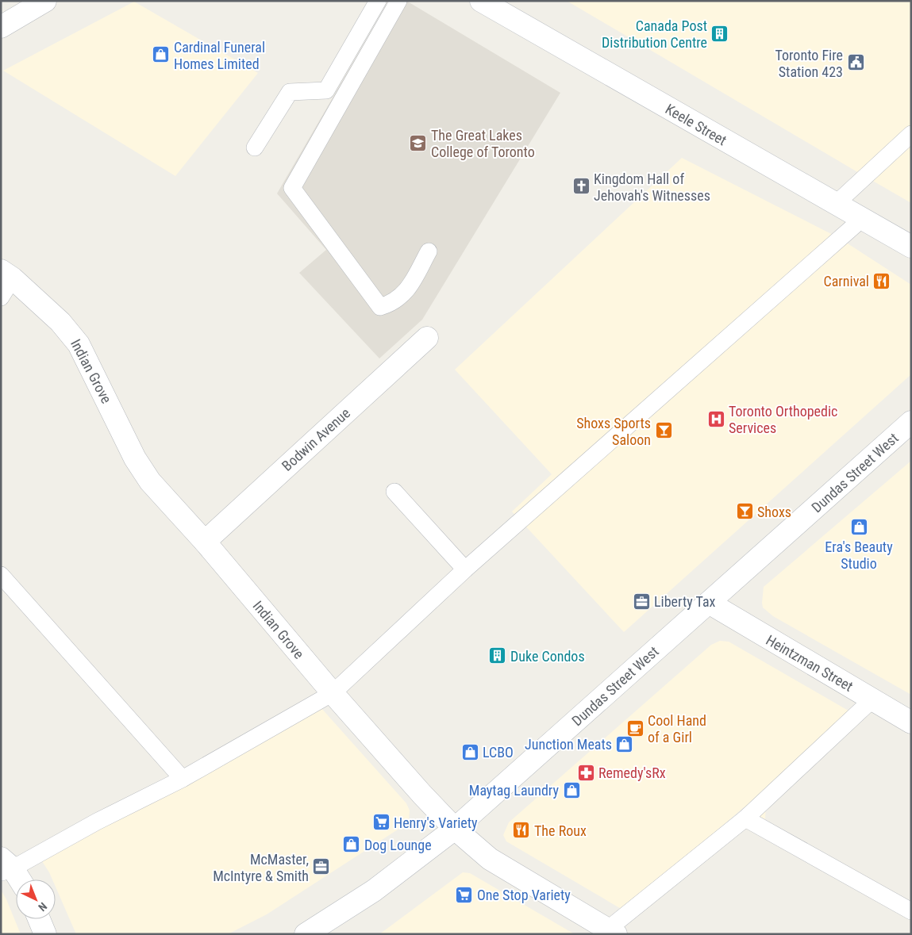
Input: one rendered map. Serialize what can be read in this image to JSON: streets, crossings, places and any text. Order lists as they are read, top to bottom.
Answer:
{
  "streets": {
    "street": [
      "Keele Street",
      "Indian Grove",
      "Bodwin Avenue",
      "Dundas Street West",
      "Heintzman Street"
    ]
  },
  "crossings": [
    ["Indian Grove", "Bodwin Avenue"],
    ["Indian Grove", "Dundas Street West"],
    ["Dundas Street West", "Heintzman Street"]
  ],
  "places": {
    "building": ["Canada Post Distribution Centre", "Duke Condos"],
    "shop": [
      "Cardinal Funeral Homes Limited",
      "Era's Beauty Studio",
      "Junction Meats",
      "LCBO",
      "Maytag Laundry",
      "Dog Lounge"
    ],
    "public building": ["Toronto Fire Station 423"],
    "school or university": ["The Great Lakes College of Toronto"],
    "church": ["Kingdom Hall of Jehovah's Witnesses"],
    "restaurant": ["Carnival", "The Roux"],
    "hospital": ["Toronto Orthopedic Services"],
    "bar": ["Shoxs Sports Saloon", "Shoxs"],
    "office": ["Liberty Tax", "McMaster, McIntyre & Smith"],
    "cafe": ["Cool Hand of a Girl"],
    "pharmacy": ["Remedy'sRx"],
    "supermarket": ["Henry's Variety", "One Stop Variety"]
  },
  "north": "bottom right"
}
